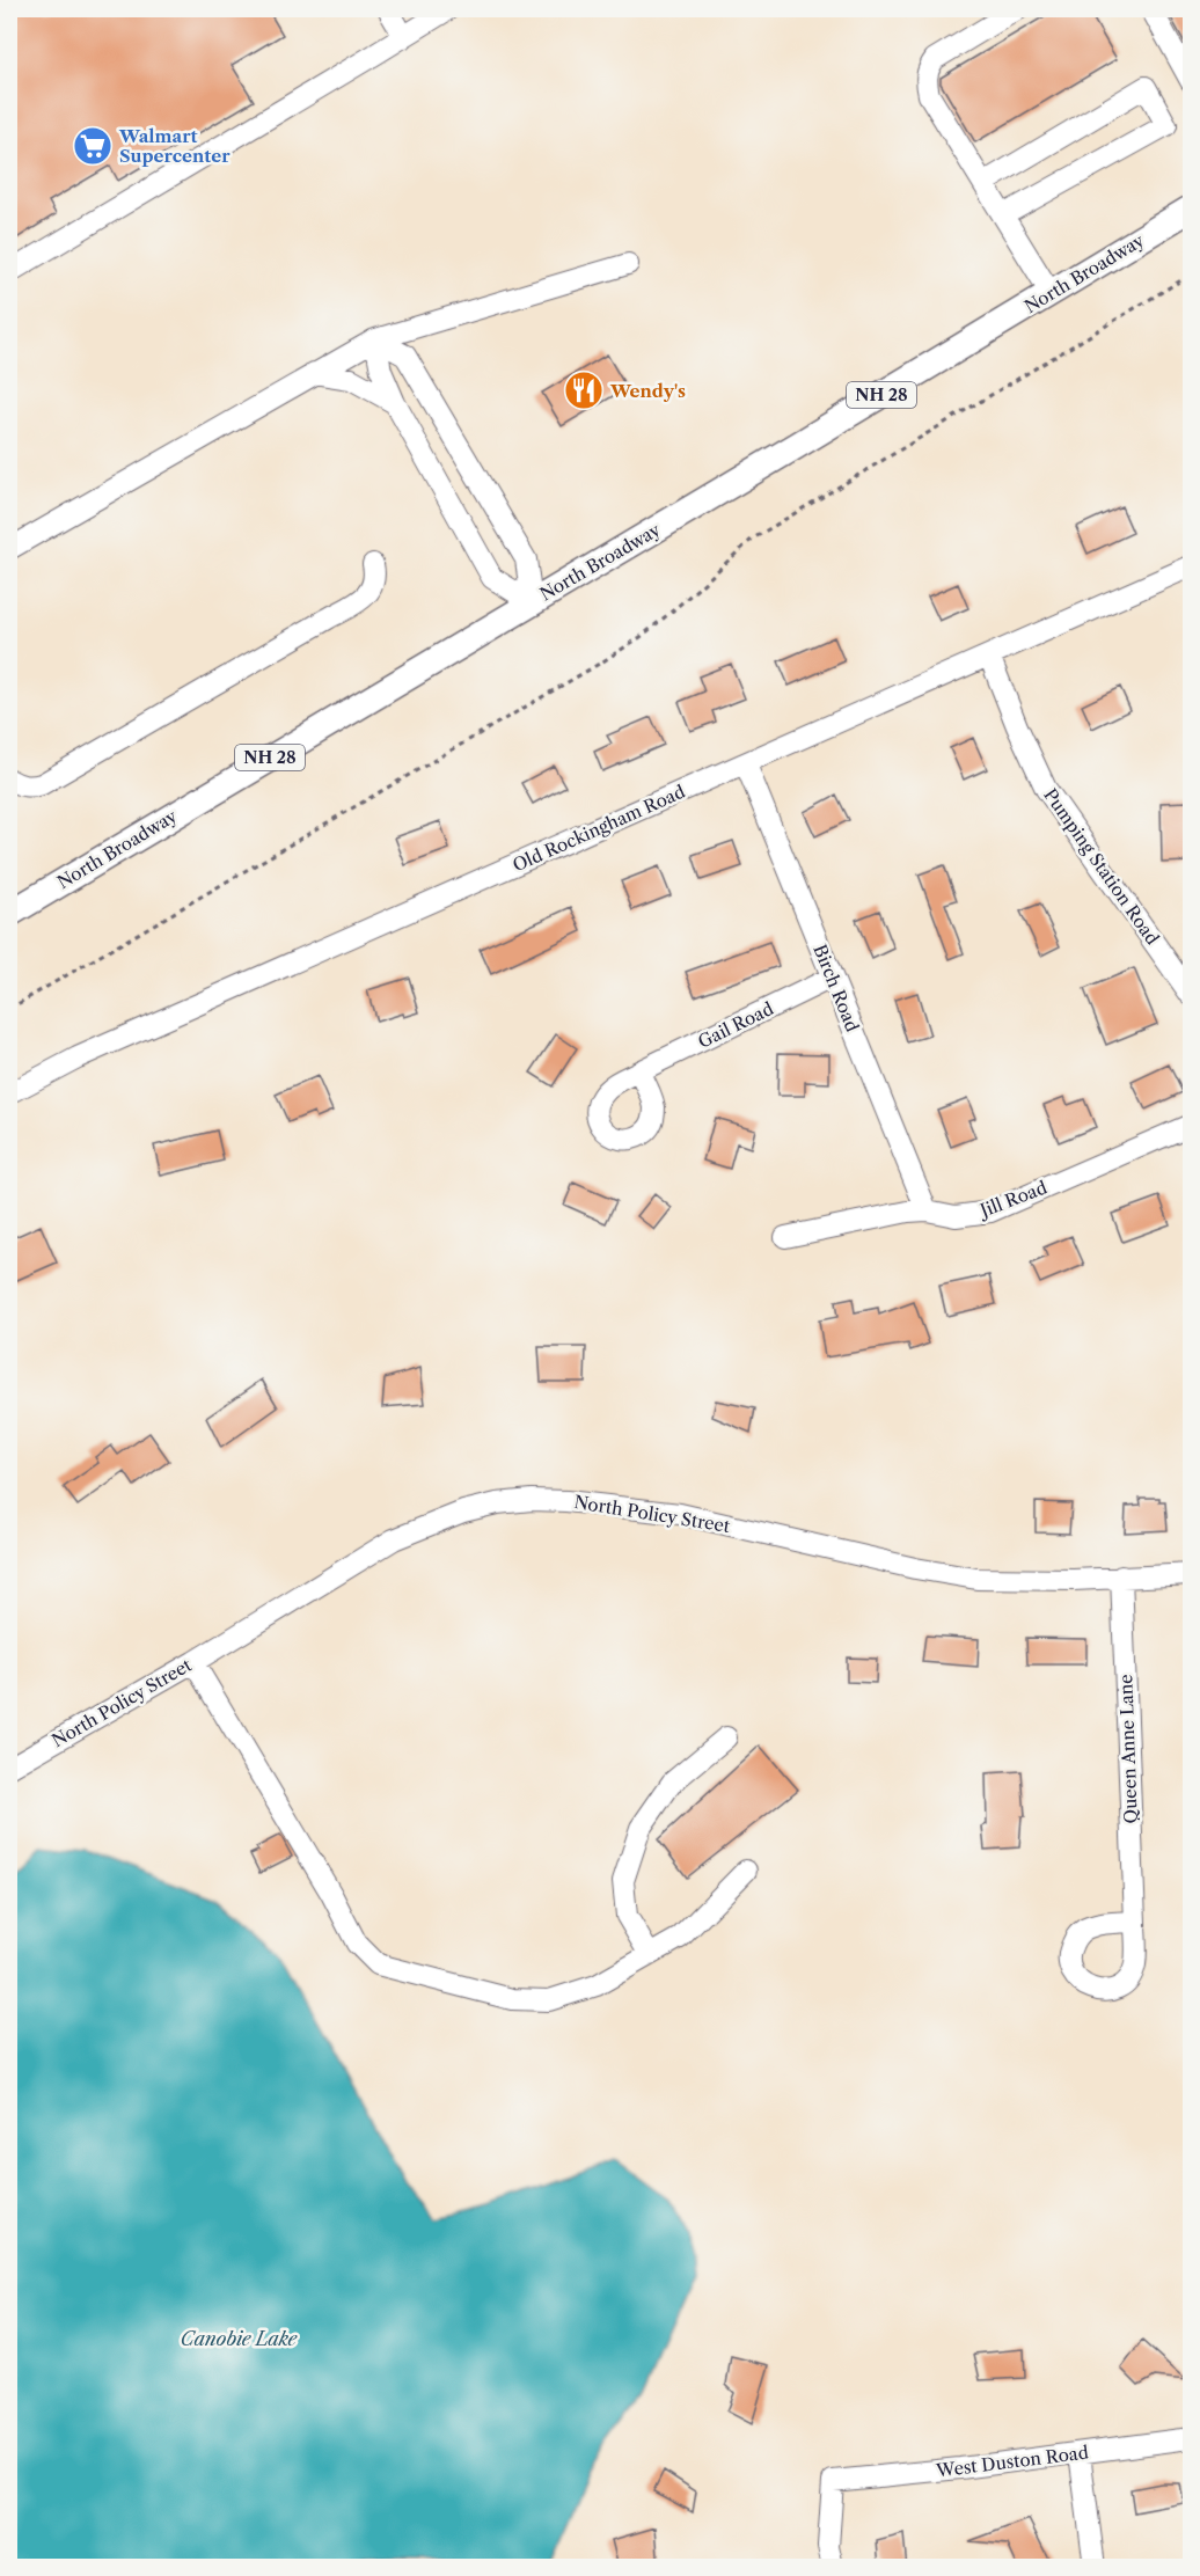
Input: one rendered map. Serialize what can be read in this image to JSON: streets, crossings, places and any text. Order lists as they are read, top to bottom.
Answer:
{
  "streets": {
    "main road": ["North Broadway", "NH 28"],
    "street": [
      "Old Rockingham Road",
      "Pumping Station Road",
      "Birch Road",
      "Gail Road",
      "Jill Road",
      "North Policy Street",
      "Queen Anne Lane",
      "West Duston Road"
    ]
  },
  "crossings": [
    ["Old Rockingham Road", "Pumping Station Road"],
    ["Old Rockingham Road", "Birch Road"],
    ["Birch Road", "Gail Road"],
    ["Birch Road", "Jill Road"],
    ["North Policy Street", "Queen Anne Lane"]
  ],
  "water": ["Canobie Lake"],
  "places": {
    "supermarket": ["Walmart Supercenter"],
    "restaurant": ["Wendy's"]
  }
}
